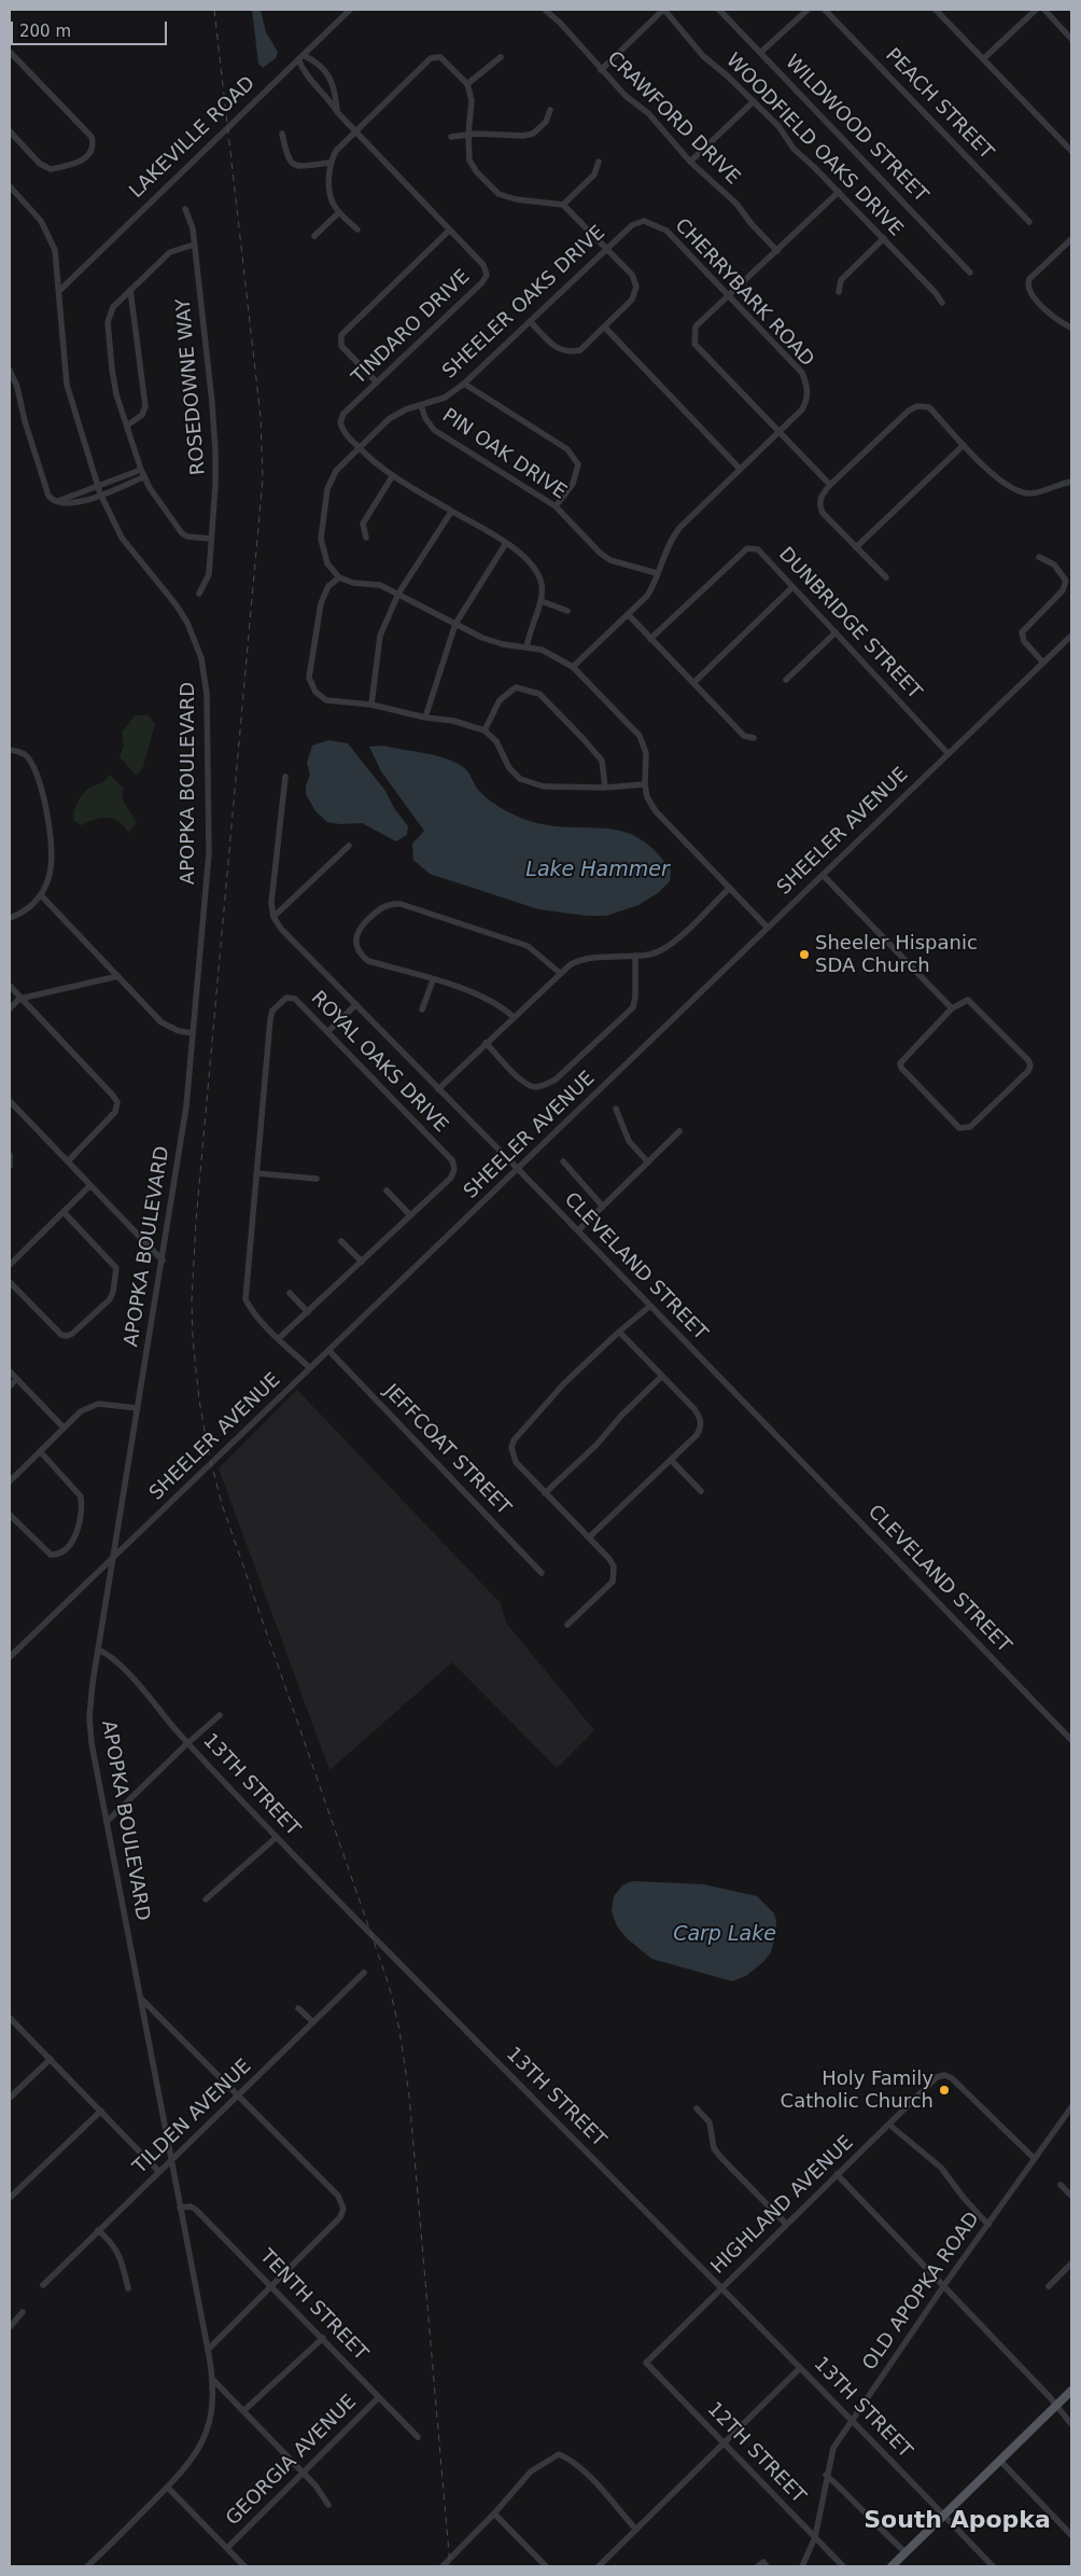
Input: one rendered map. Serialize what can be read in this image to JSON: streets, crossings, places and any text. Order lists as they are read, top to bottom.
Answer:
{
  "streets": {
    "street": [
      "PEACH STREET",
      "CRAWFORD DRIVE",
      "WILDWOOD STREET",
      "LAKEVILLE ROAD",
      "WOODFIELD OAKS DRIVE",
      "CHERRYBARK ROAD",
      "SHEELER OAKS DRIVE",
      "TINDARO DRIVE",
      "ROSEDOWNE WAY",
      "PIN OAK DRIVE",
      "DUNBRIDGE STREET",
      "APOPKA BOULEVARD",
      "SHEELER AVENUE",
      "ROYAL OAKS DRIVE",
      "CLEVELAND STREET",
      "JEFFCOAT STREET",
      "13TH STREET",
      "TILDEN AVENUE",
      "HIGHLAND AVENUE",
      "OLD APOPKA ROAD",
      "TENTH STREET",
      "12TH STREET",
      "GEORGIA AVENUE"
    ]
  },
  "crossings": [
    ["LAKEVILLE ROAD", "TINDARO DRIVE"],
    ["LAKEVILLE ROAD", "APOPKA BOULEVARD"],
    ["CHERRYBARK ROAD", "SHEELER OAKS DRIVE"],
    ["SHEELER OAKS DRIVE", "TINDARO DRIVE"],
    ["SHEELER OAKS DRIVE", "PIN OAK DRIVE"],
    ["DUNBRIDGE STREET", "SHEELER AVENUE"],
    ["APOPKA BOULEVARD", "SHEELER AVENUE"],
    ["APOPKA BOULEVARD", "13TH STREET"],
    ["APOPKA BOULEVARD", "TILDEN AVENUE"],
    ["APOPKA BOULEVARD", "TENTH STREET"],
    ["SHEELER AVENUE", "ROYAL OAKS DRIVE"],
    ["SHEELER AVENUE", "CLEVELAND STREET"],
    ["SHEELER AVENUE", "JEFFCOAT STREET"],
    ["13TH STREET", "HIGHLAND AVENUE"],
    ["13TH STREET", "OLD APOPKA ROAD"],
    ["HIGHLAND AVENUE", "OLD APOPKA ROAD"],
    ["HIGHLAND AVENUE", "12TH STREET"],
    ["OLD APOPKA ROAD", "12TH STREET"],
    ["TENTH STREET", "GEORGIA AVENUE"]
  ],
  "districts": ["South Apopka"],
  "water": ["Lake Hammer", "Carp Lake"],
  "places": ["Sheeler Hispanic SDA Church", "Holy Family Catholic Church"],
  "scale_bar": "200 m"
}
